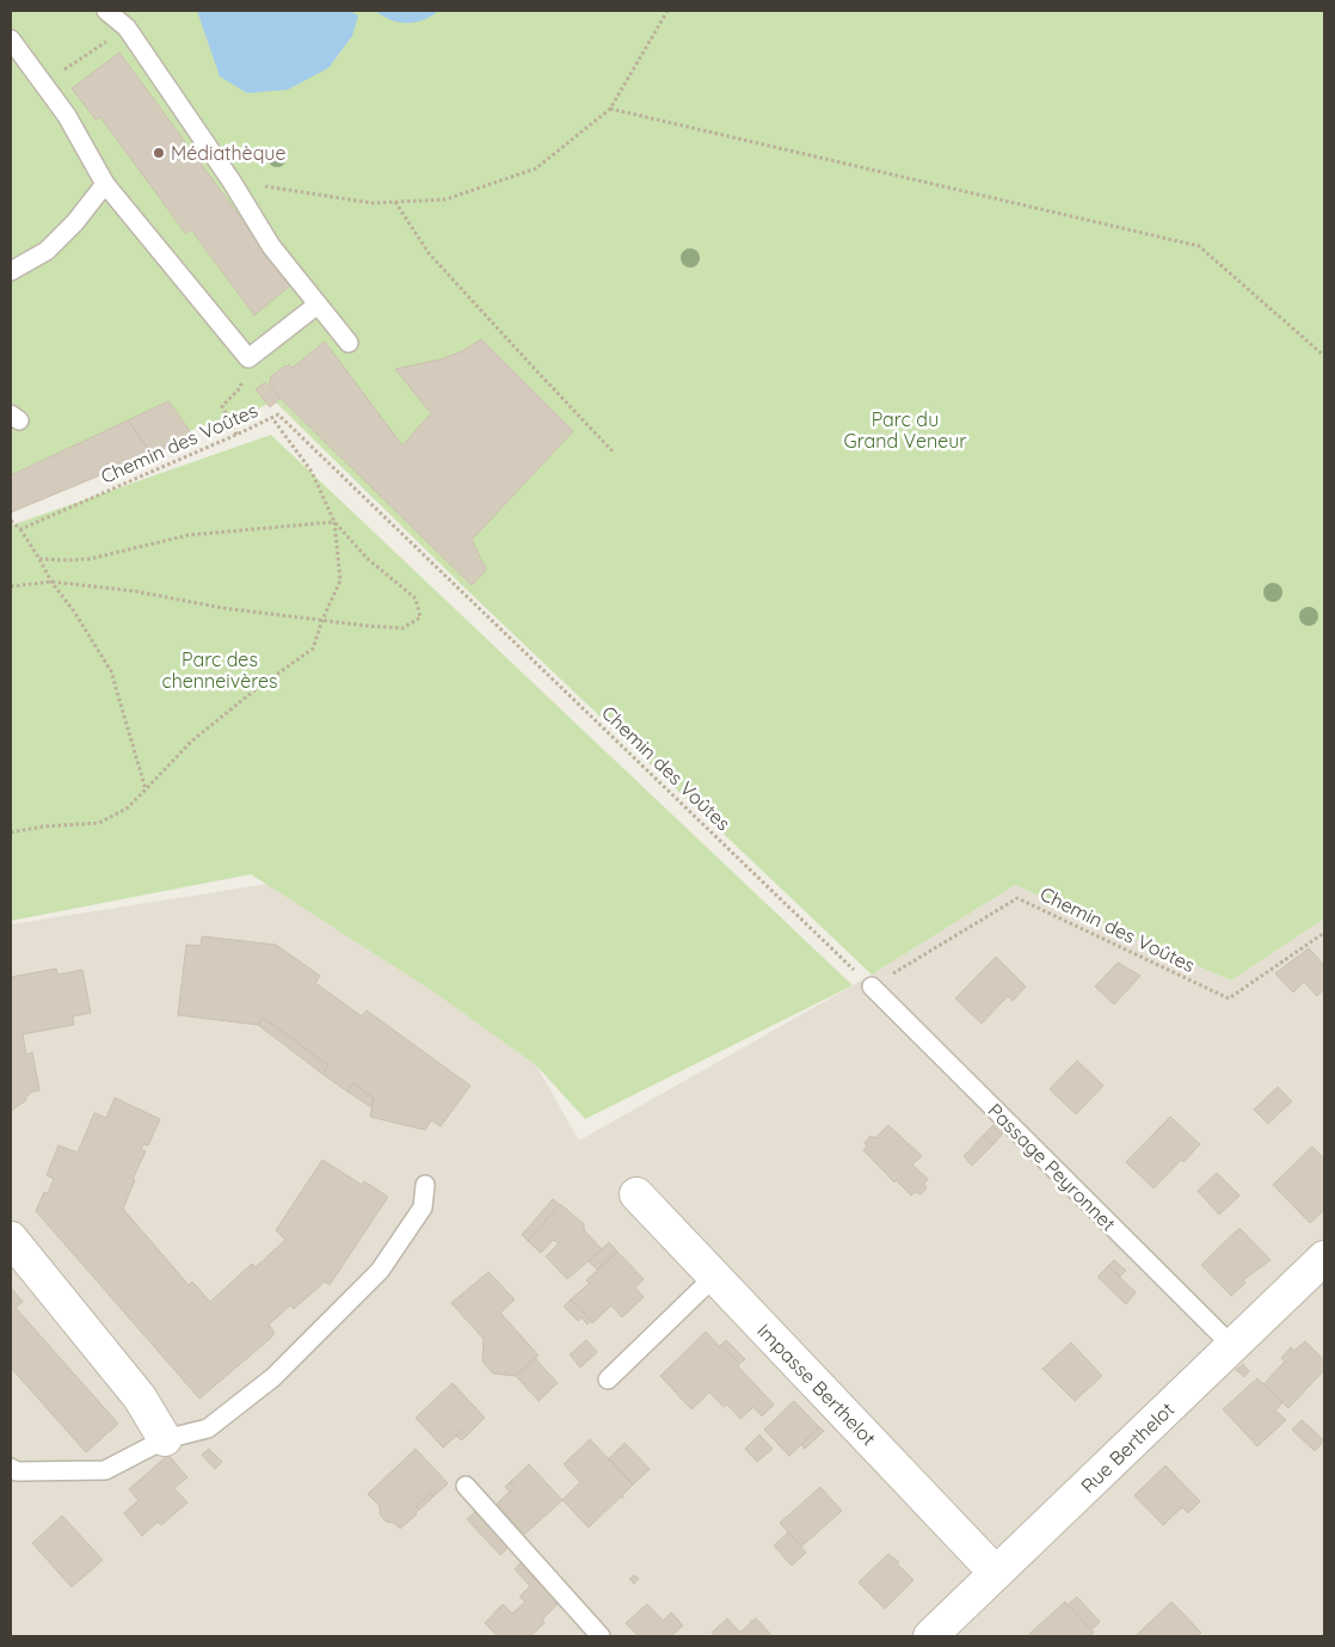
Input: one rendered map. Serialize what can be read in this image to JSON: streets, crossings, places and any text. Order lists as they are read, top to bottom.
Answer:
{
  "streets": {
    "street": ["Impasse Berthelot", "Rue Berthelot"],
    "lane": ["Passage Peyronnet"],
    "path": ["Chemin des Voûtes"]
  },
  "crossings": [
    ["Chemin des Voûtes", "Passage Peyronnet"],
    ["Passage Peyronnet", "Rue Berthelot"],
    ["Impasse Berthelot", "Rue Berthelot"]
  ],
  "parks": ["Parc du Grand Veneur", "Parc des chenneivères"],
  "places": ["Médiathèque"]
}
